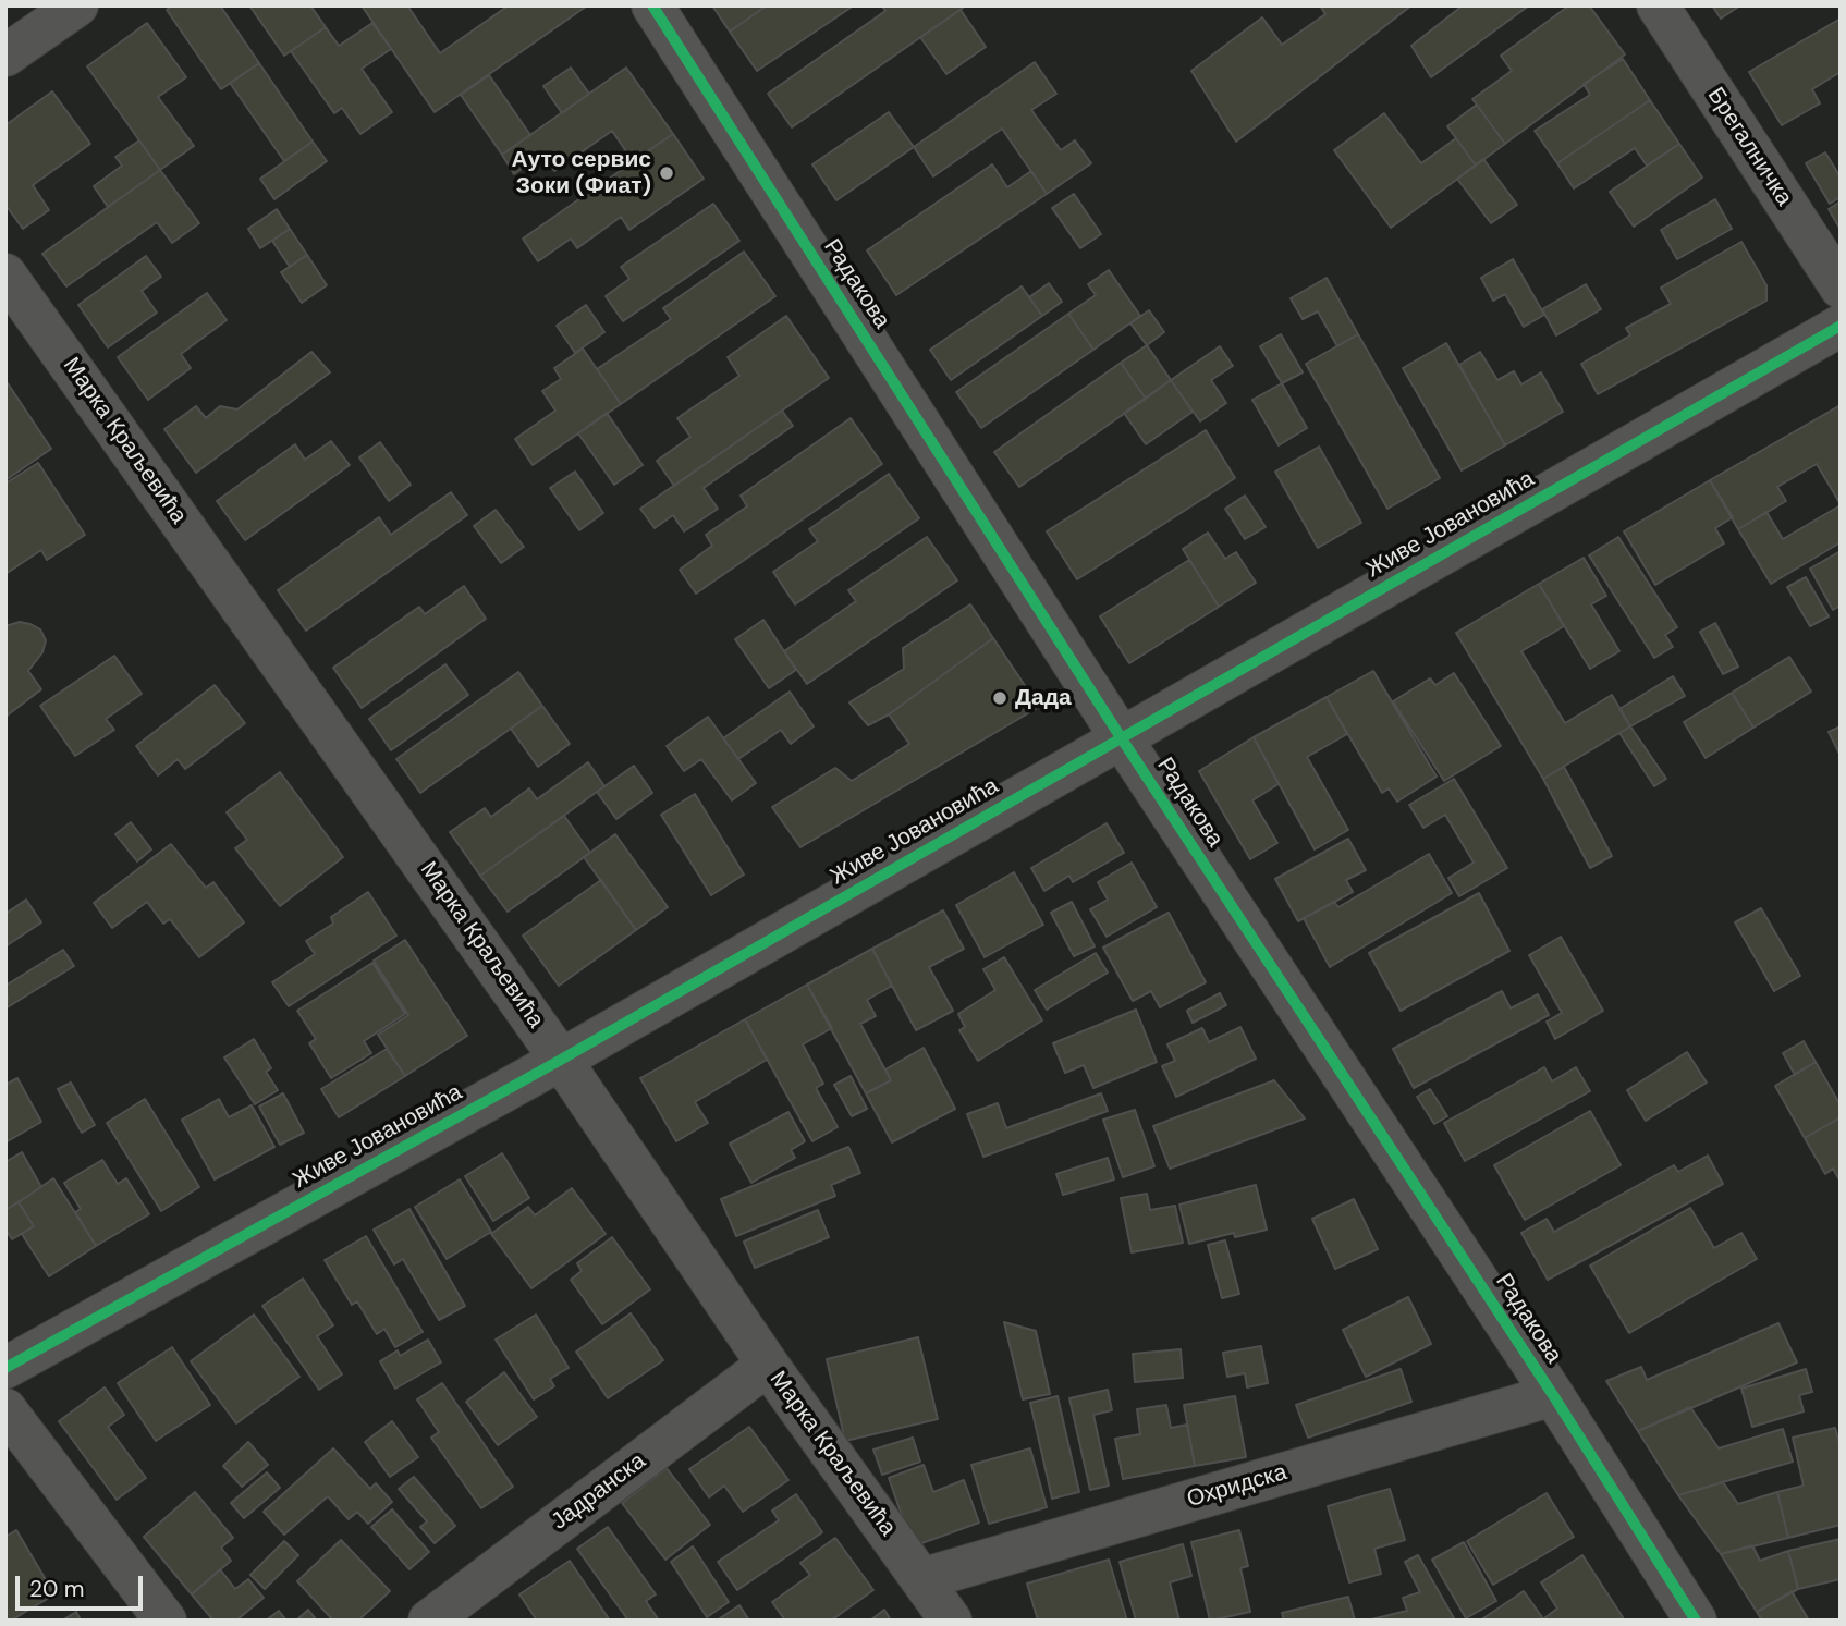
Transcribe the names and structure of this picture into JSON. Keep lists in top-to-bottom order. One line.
{"streets":{"street":["Брегалничка","Радакова","Марка Краљевића","Живе Јовановића","Охридска","Јадранска"]},"crossings":[["Радакова","Живе Јовановића"],["Радакова","Охридска"],["Марка Краљевића","Живе Јовановића"],["Марка Краљевића","Охридска"],["Марка Краљевића","Јадранска"]],"places":["Ауто сервис Зоки (Фиат)","Дада"],"scale_bar":"20 m"}
